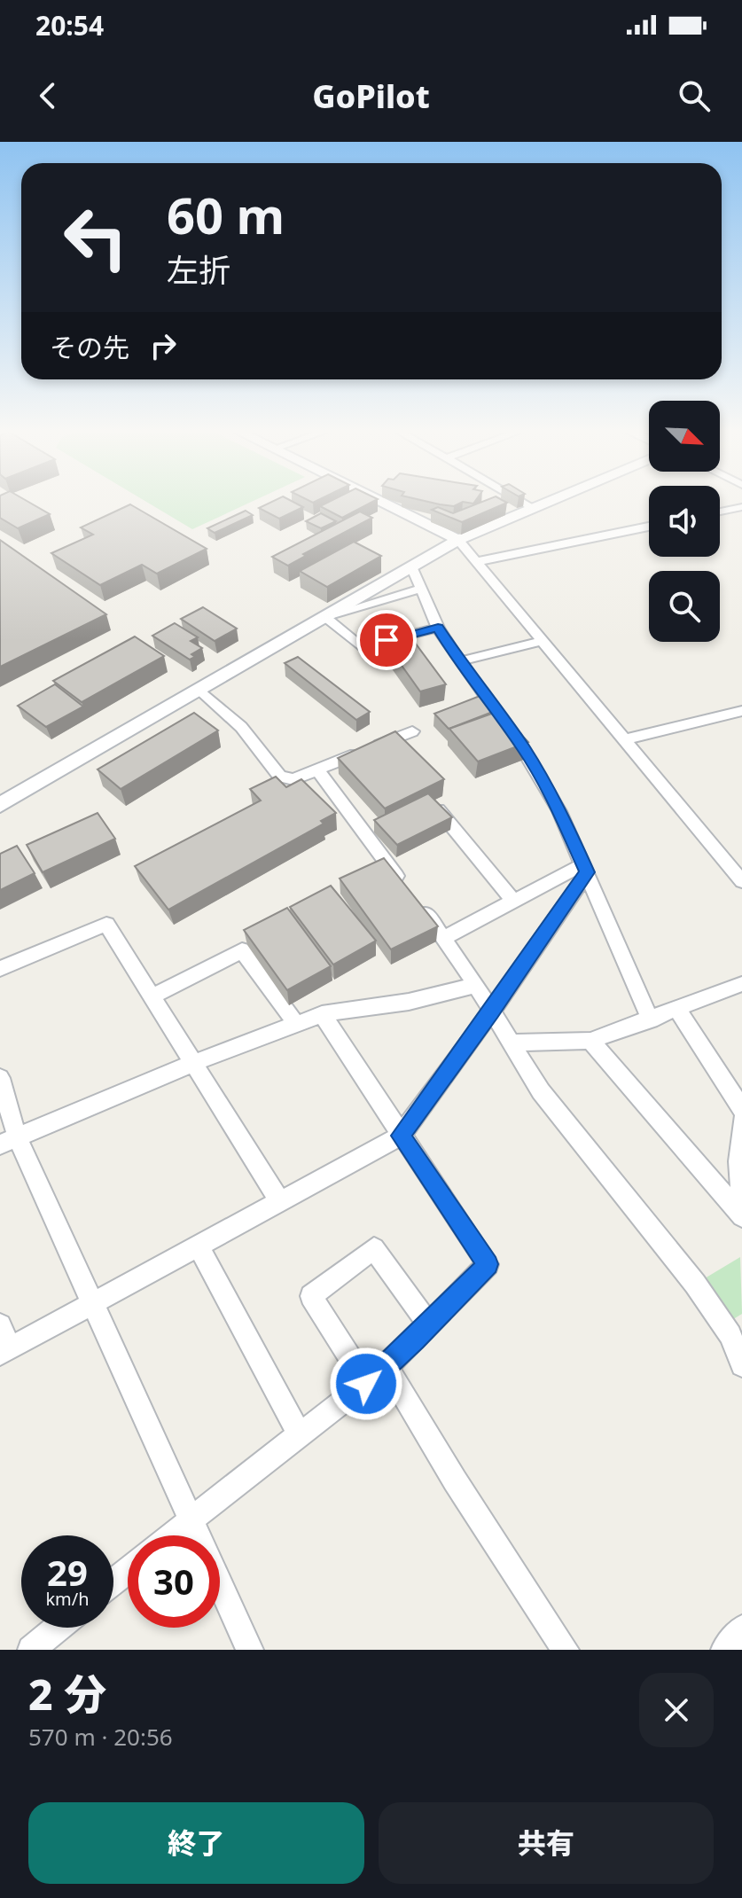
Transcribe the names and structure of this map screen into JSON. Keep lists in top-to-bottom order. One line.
{"north":"bottom right","page":{"status":"20:54","header":"GoPilot","turn":["60 m","左折"],"then":"その先","speed":"29 km/h","limit":"30","heading":["2 分","570 m · 20:56"],"buttons":["終了","共有"]}}
